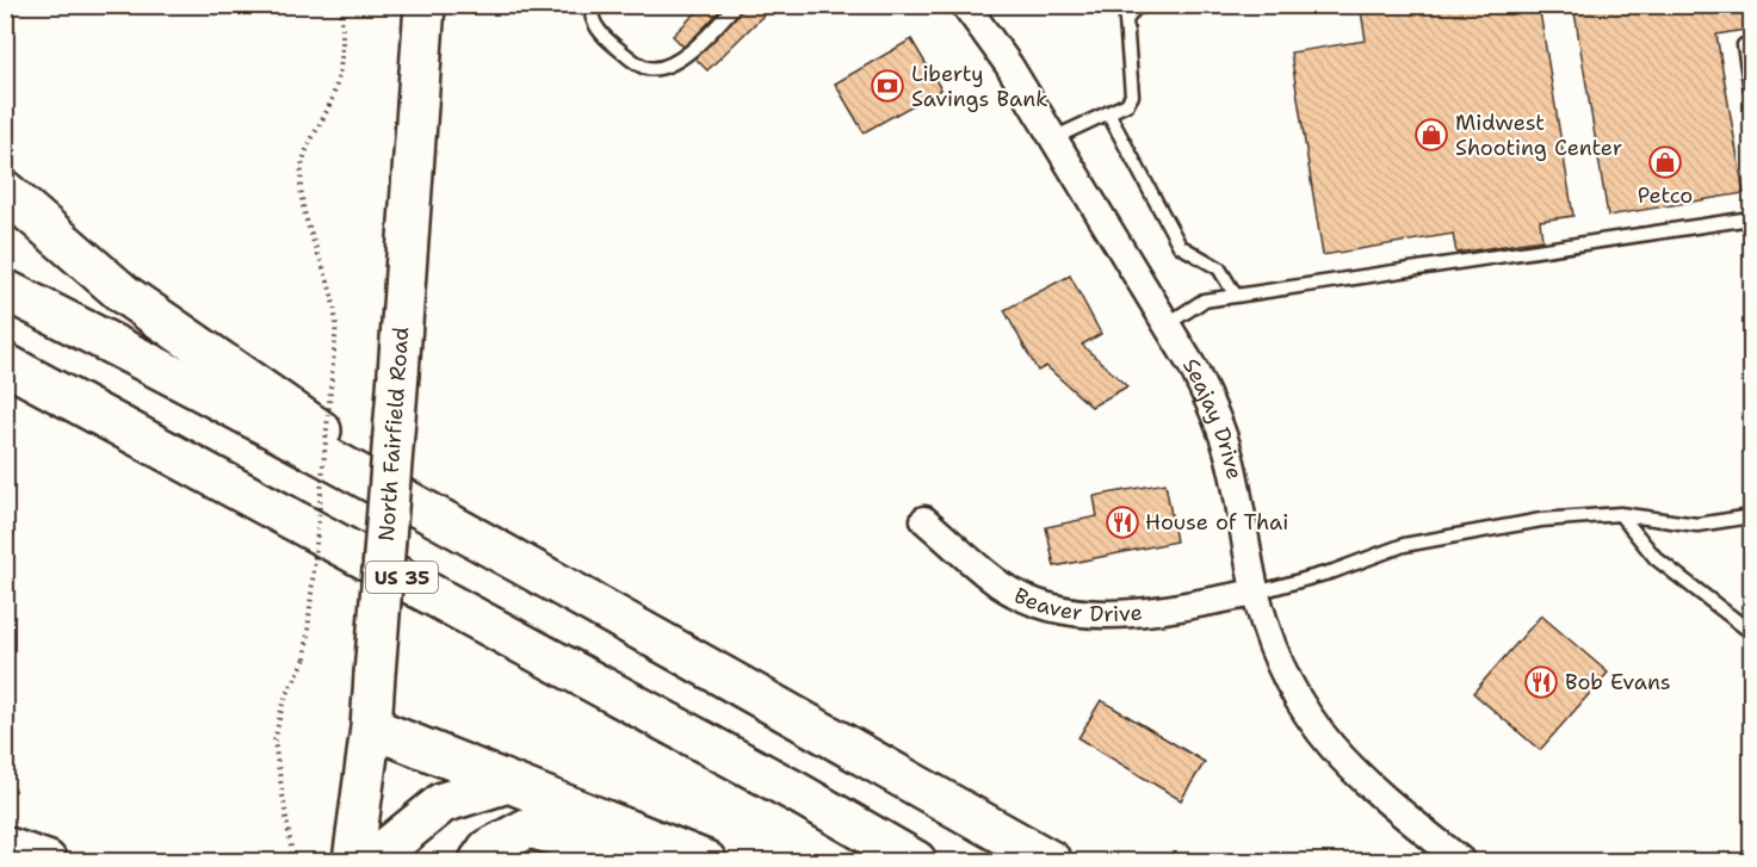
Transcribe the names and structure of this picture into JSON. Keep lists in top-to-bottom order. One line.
{"streets":{"main road":["North Fairfield Road","US 35"],"street":["Seajay Drive","Beaver Drive"]},"crossings":[["Seajay Drive","Beaver Drive"]],"places":{"bank":["Liberty Savings Bank"],"shop":["Midwest Shooting Center","Petco"],"restaurant":["House of Thai","Bob Evans"]}}
